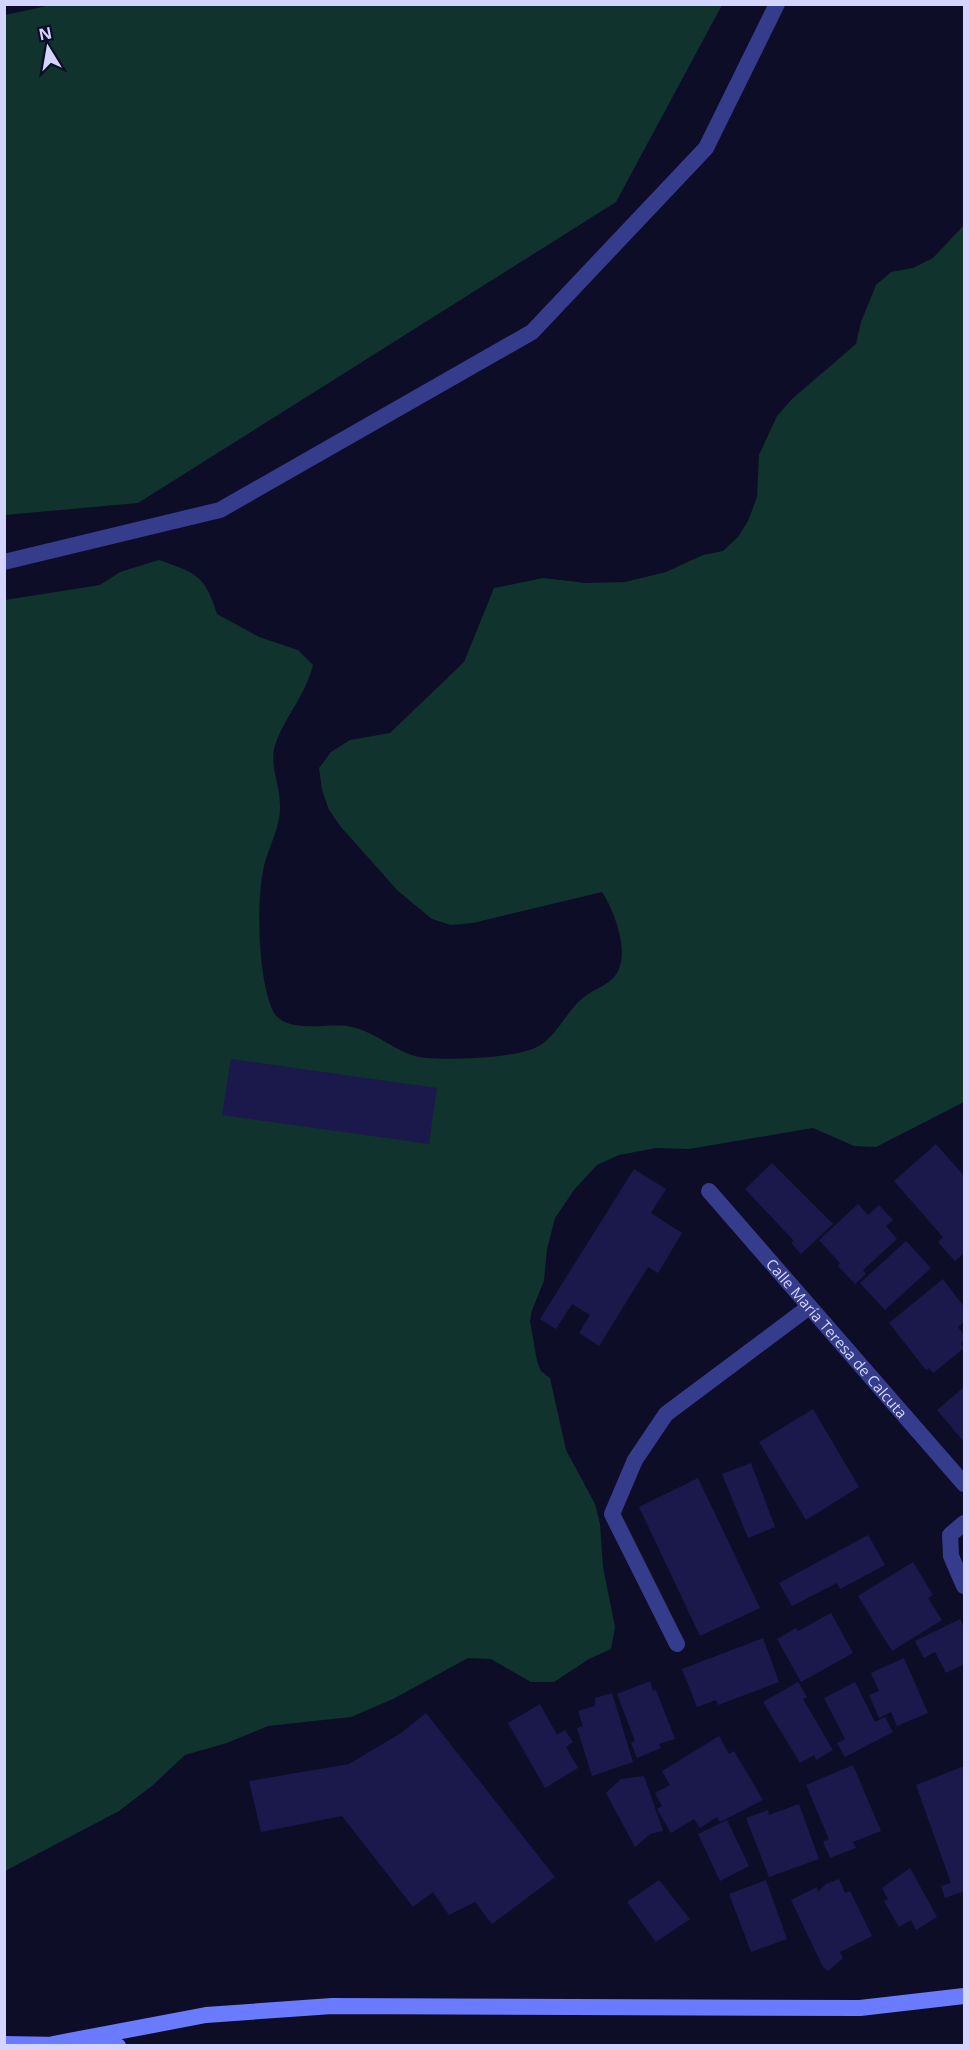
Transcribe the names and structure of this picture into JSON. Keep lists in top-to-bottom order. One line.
{"streets":{"street":["Calle María Teresa de Calcuta"]},"north":"top"}
